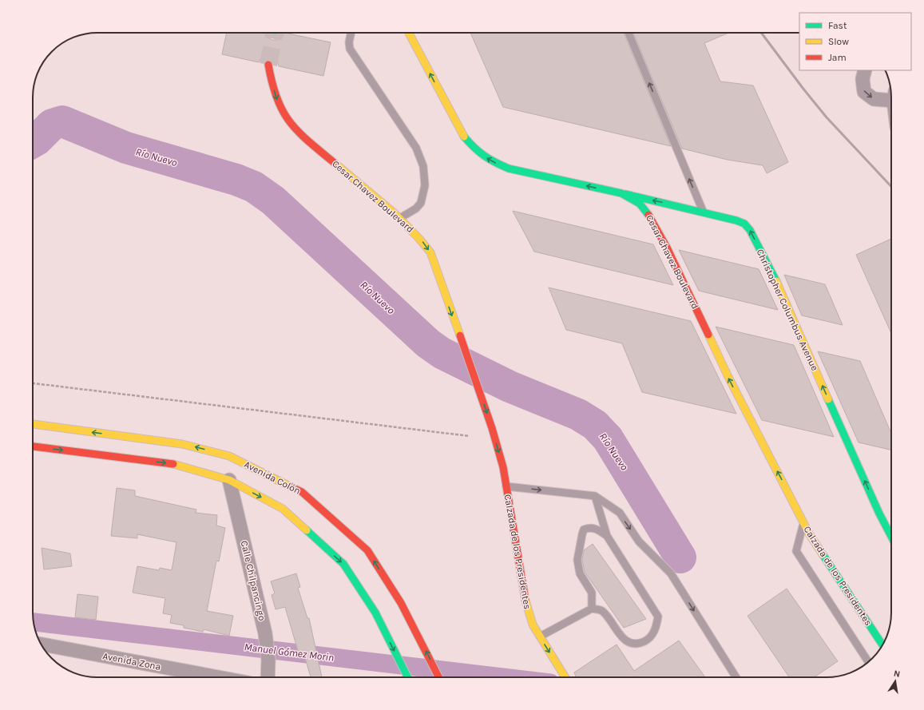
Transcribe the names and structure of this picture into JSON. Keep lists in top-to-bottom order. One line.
{"streets":{"main road":["Cesar Chavez Boulevard","Christopher Columbus Avenue","Avenida Colón","Calzada de los Presidentes"],"street":["Calle Chilpancingo","Avenida Zona"]},"crossings":[["Cesar Chavez Boulevard","Christopher Columbus Avenue"],["Cesar Chavez Boulevard","Calzada de los Presidentes"]],"one_way":["Christopher Columbus Avenue"],"water":["Río Nuevo","Manuel Gómez Morin"],"legend":["Fast","Slow","Jam"],"north":"top"}
